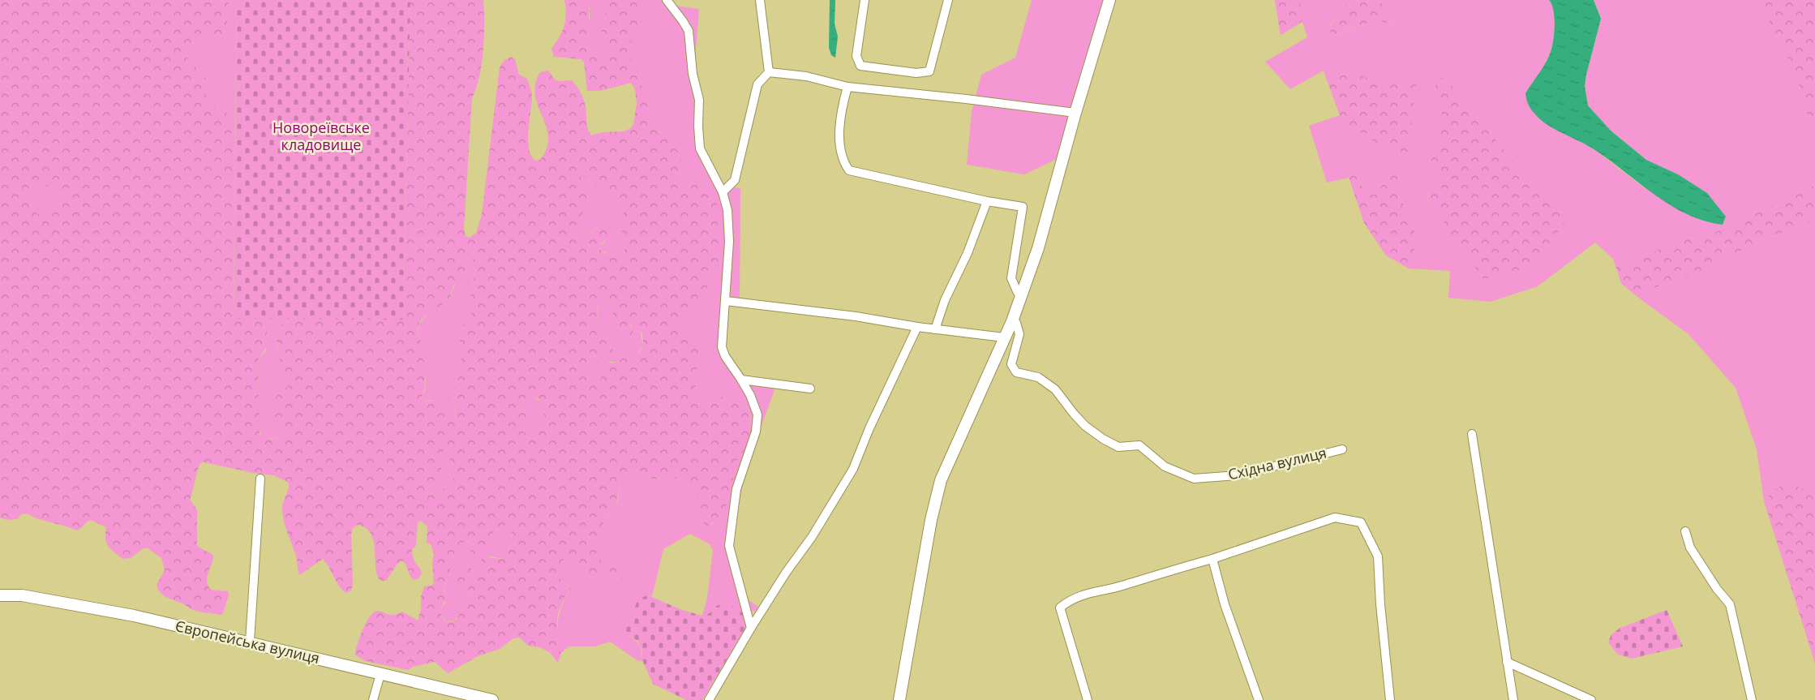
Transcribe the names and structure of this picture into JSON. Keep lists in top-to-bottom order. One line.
{"streets":{"main road":["Європейська вулиця"],"street":["Східна вулиця"]},"parks":["Новореївське кладовище"]}
